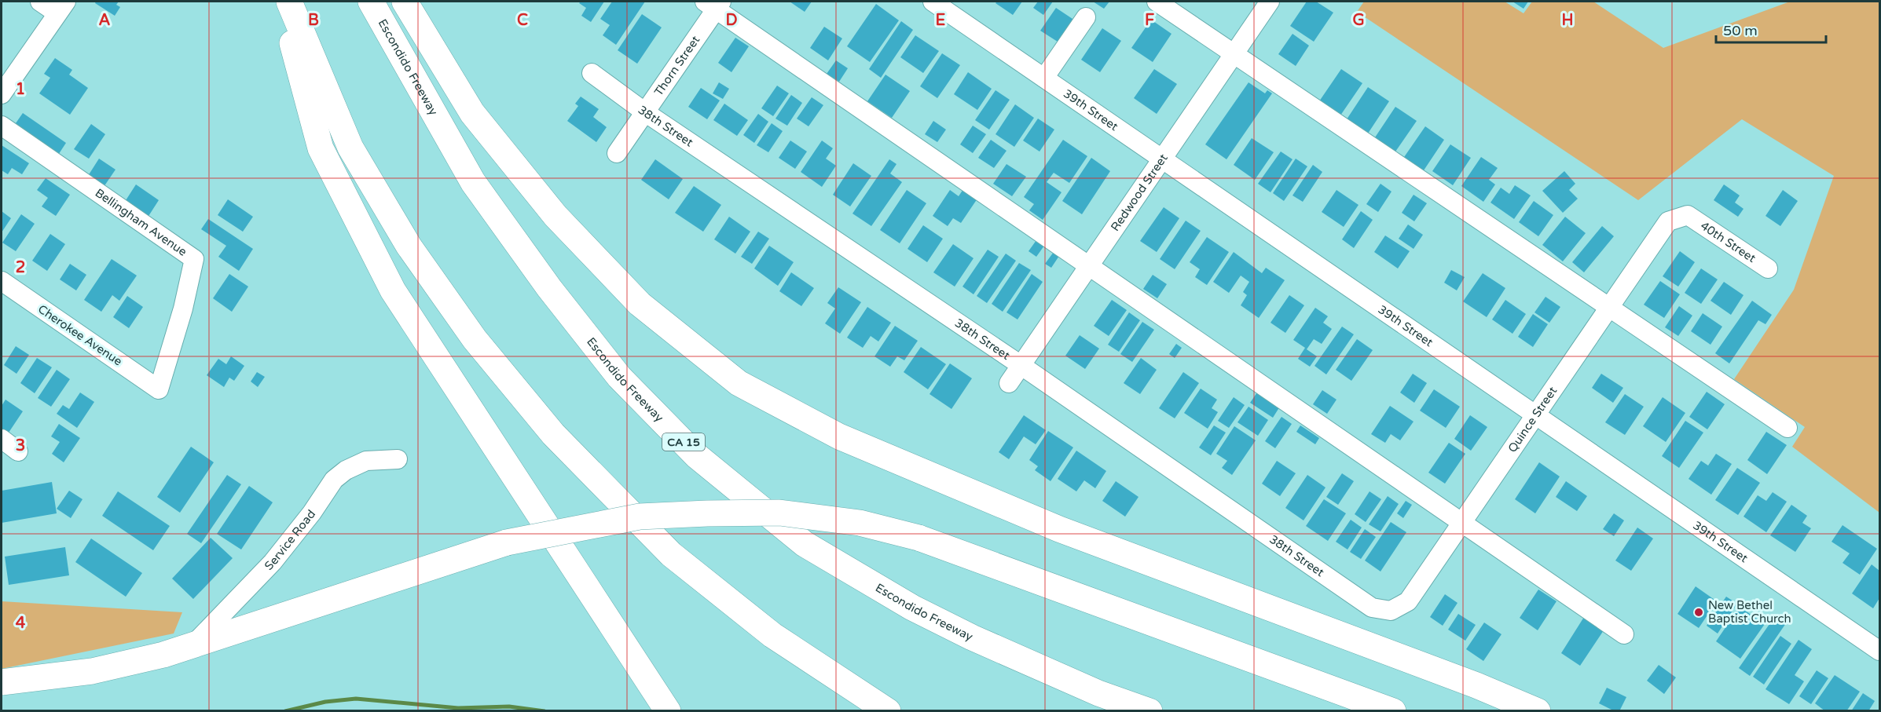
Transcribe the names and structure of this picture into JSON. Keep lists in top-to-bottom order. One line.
{"streets":{"highway":["Escondido Freeway","CA 15"],"street":["Thorn Street","39th Street","38th Street","Redwood Street","Bellingham Avenue","40th Street","Cherokee Avenue","Quince Street","Service Road"]},"crossings":[["Thorn Street","38th Street"],["39th Street","Redwood Street"],["39th Street","Quince Street"],["38th Street","Redwood Street"],["38th Street","Quince Street"],["Bellingham Avenue","Cherokee Avenue"],["40th Street","Quince Street"]],"places":["New Bethel Baptist Church"],"scale_bar":"50 m","grid":{"columns":["A","B","C","D","E","F","G","H"],"rows":["1","2","3","4"]}}
